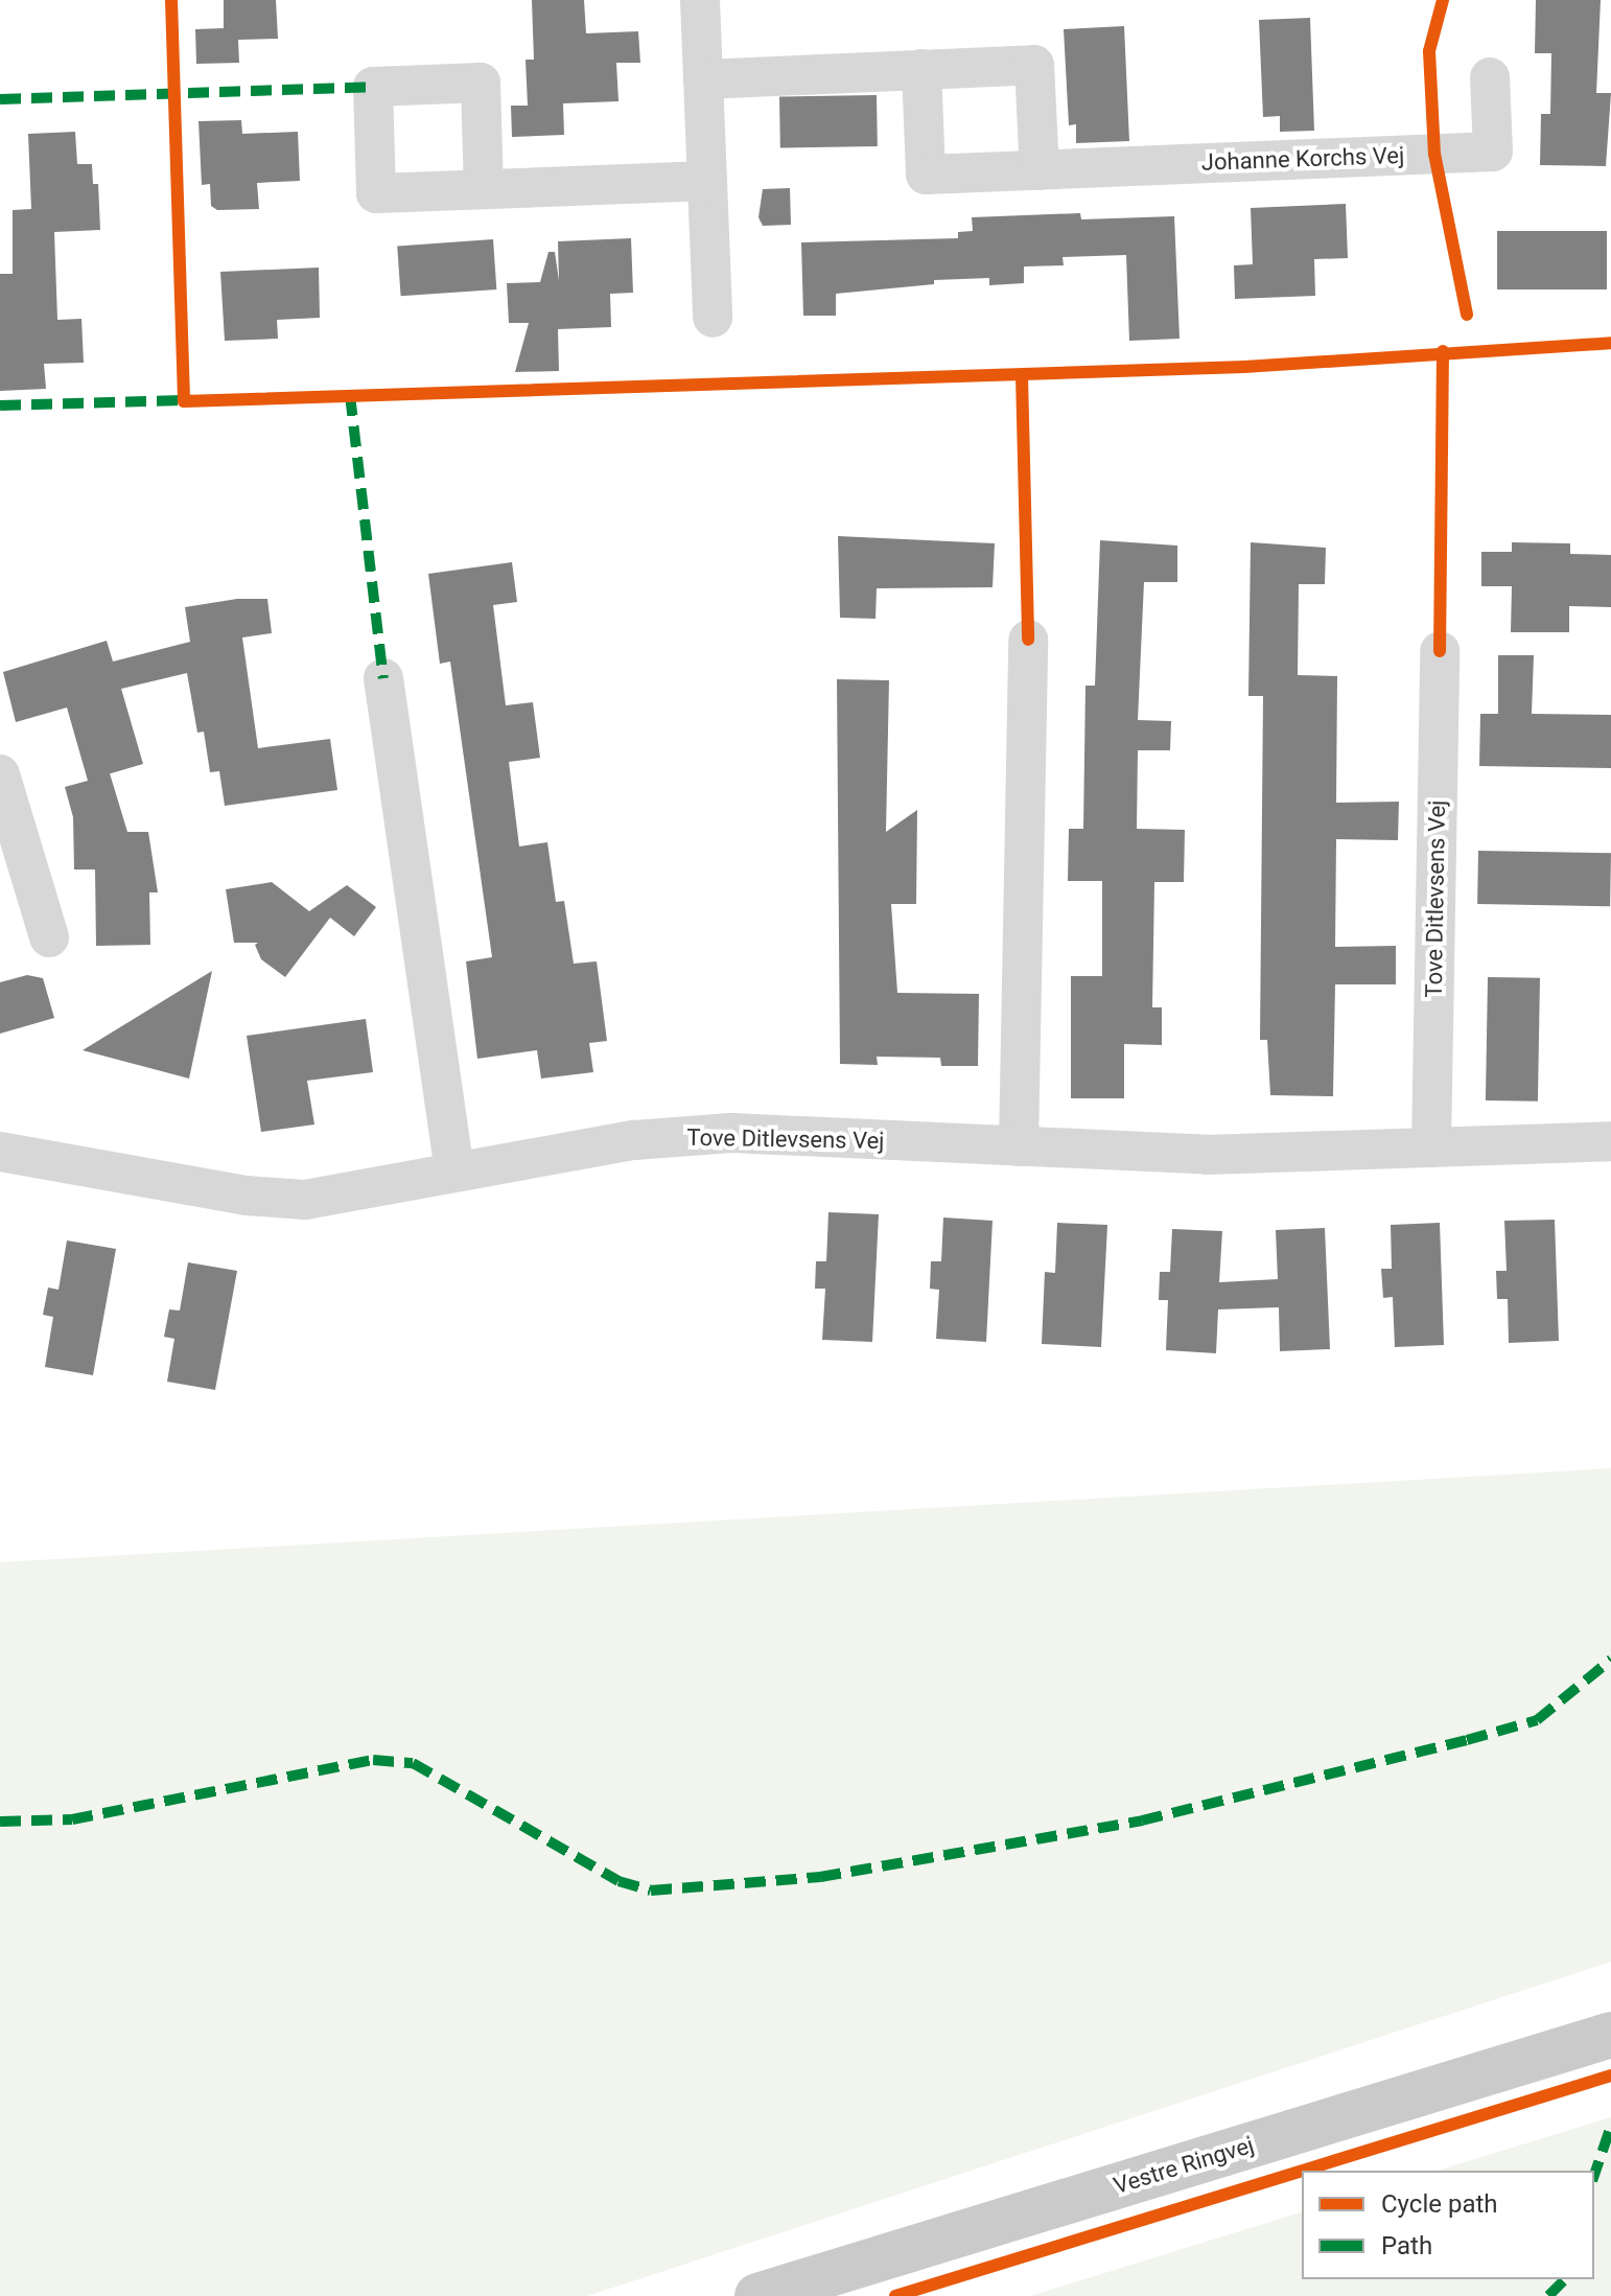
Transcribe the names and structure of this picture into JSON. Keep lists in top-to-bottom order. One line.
{"streets":{"main road":["Vestre Ringvej"],"street":["Johanne Korchs Vej","Tove Ditlevsens Vej"]},"legend":["Cycle path","Path"]}
